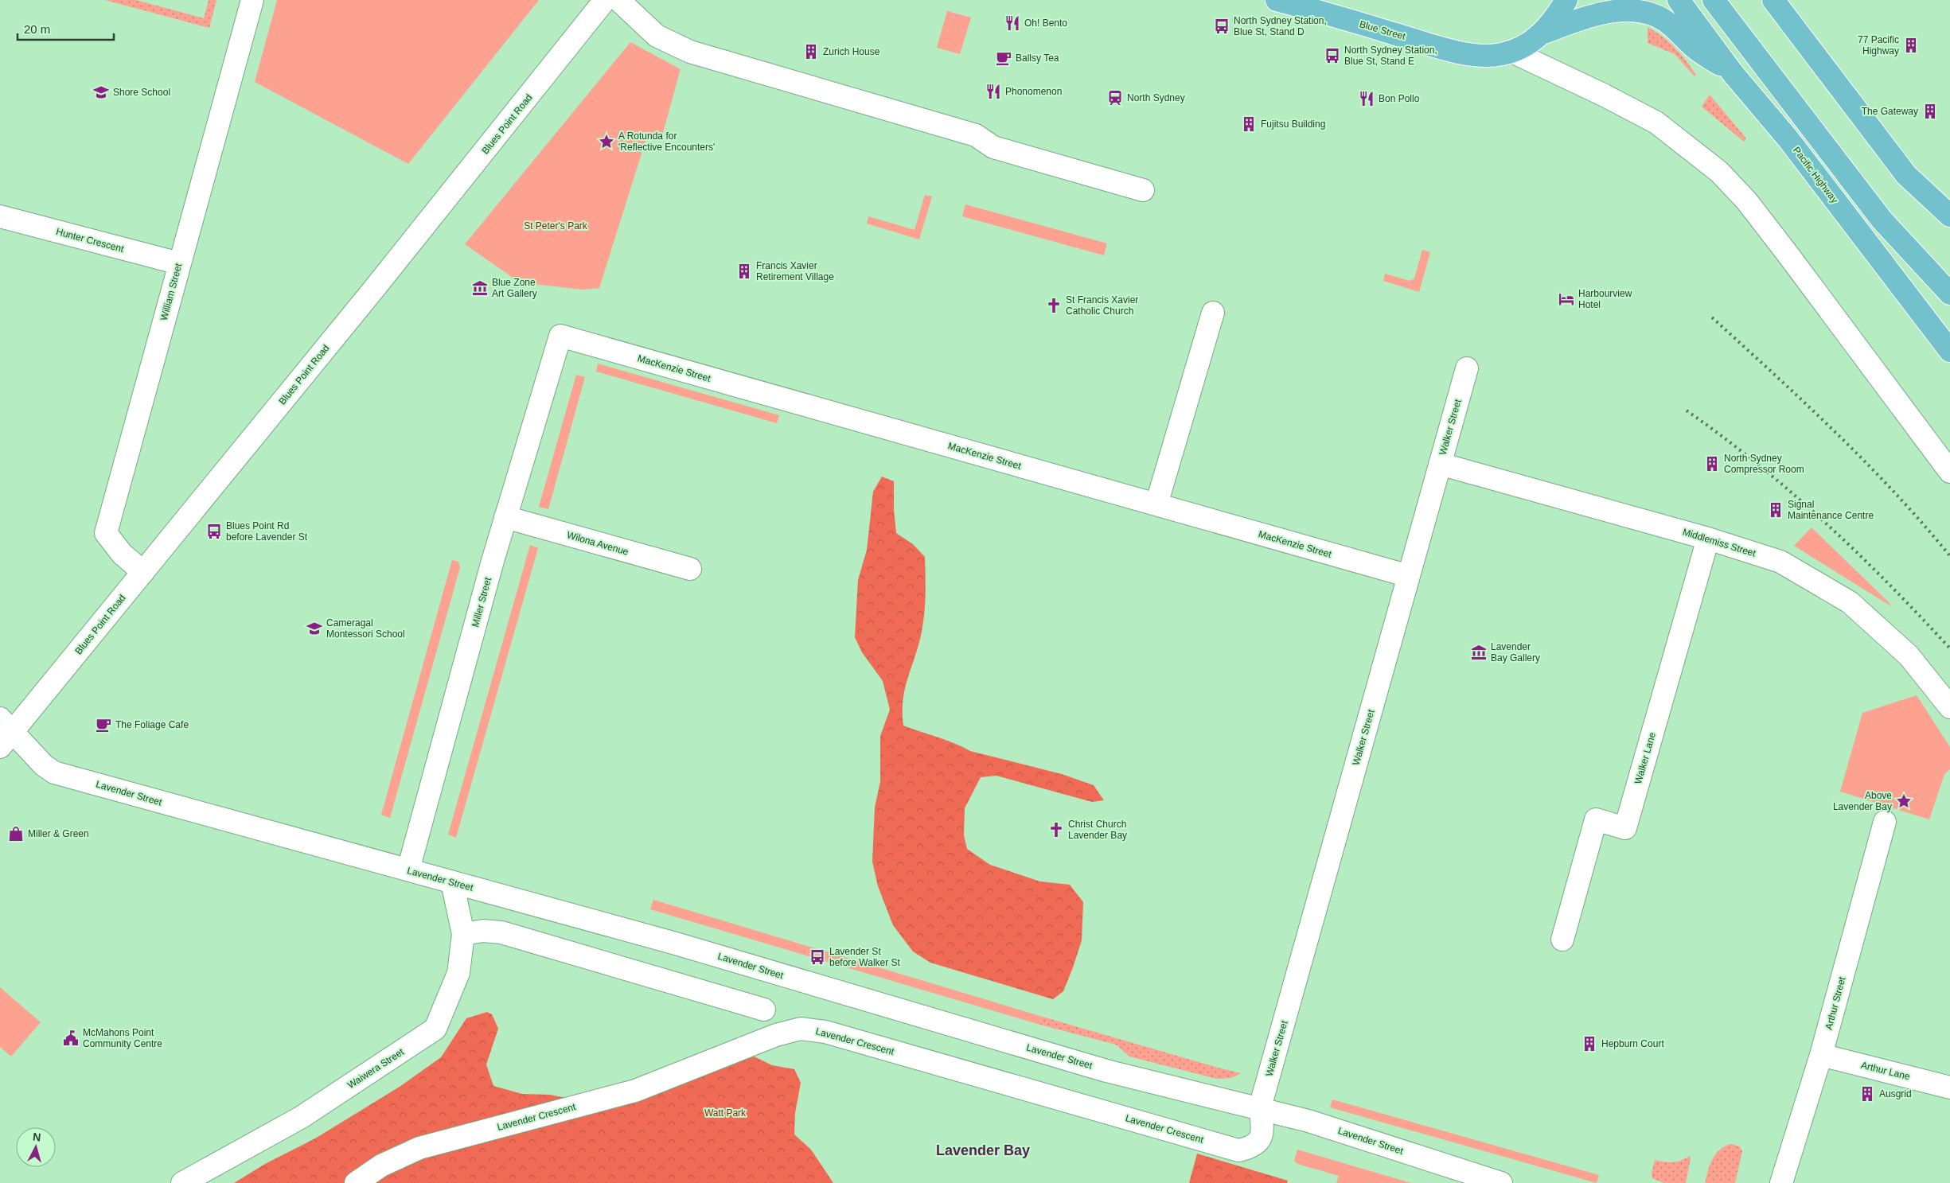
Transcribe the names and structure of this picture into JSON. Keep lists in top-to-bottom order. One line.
{"streets":{"main road":["Blue Street","Pacific Highway"],"street":["Blues Point Road","Hunter Crescent","William Street","MacKenzie Street","Walker Street","Middlemiss Street","Wilona Avenue","Miller Street","Walker Lane","Lavender Street","Arthur Street","Lavender Crescent","Waiwera Street","Arthur Lane"]},"crossings":[["Blues Point Road","William Street"],["Blues Point Road","Lavender Street"],["Hunter Crescent","William Street"],["MacKenzie Street","Walker Street"],["MacKenzie Street","Miller Street"],["Walker Street","Middlemiss Street"],["Walker Street","Lavender Street"],["Walker Street","Lavender Crescent"],["Middlemiss Street","Walker Lane"],["Wilona Avenue","Miller Street"],["Miller Street","Lavender Street"],["Lavender Street","Lavender Crescent"],["Lavender Street","Waiwera Street"],["Arthur Street","Arthur Lane"]],"districts":["Lavender Bay"],"parks":["St Peter's Park","Watt Park"],"places":{"restaurant":["Oh! Bento","Phonomenon","Bon Pollo"],"bus stop":["North Sydney Station, Blue St, Stand D","North Sydney Station, Blue St, Stand E","Blues Point Rd before Lavender St","Lavender St before Walker St"],"building":["77 Pacific Highway","Zurich House","The Gateway","Fujitsu Building","Francis Xavier Retirement Village","North Sydney Compressor Room","Signal Maintenance Centre","Hepburn Court","Ausgrid"],"cafe":["Ballsy Tea","The Foliage Cafe"],"school or university":["Shore School","Cameragal Montessori School"],"station":["North Sydney"],"place":["A Rotunda for 'Reflective Encounters'","Above Lavender Bay"],"museum":["Blue Zone Art Gallery","Lavender Bay Gallery"],"hotel":["Harbourview Hotel"],"church":["St Francis Xavier Catholic Church","Christ Church Lavender Bay"],"shop":["Miller & Green"],"public building":["McMahons Point Community Centre"]},"scale_bar":"20 m","north":"top"}
